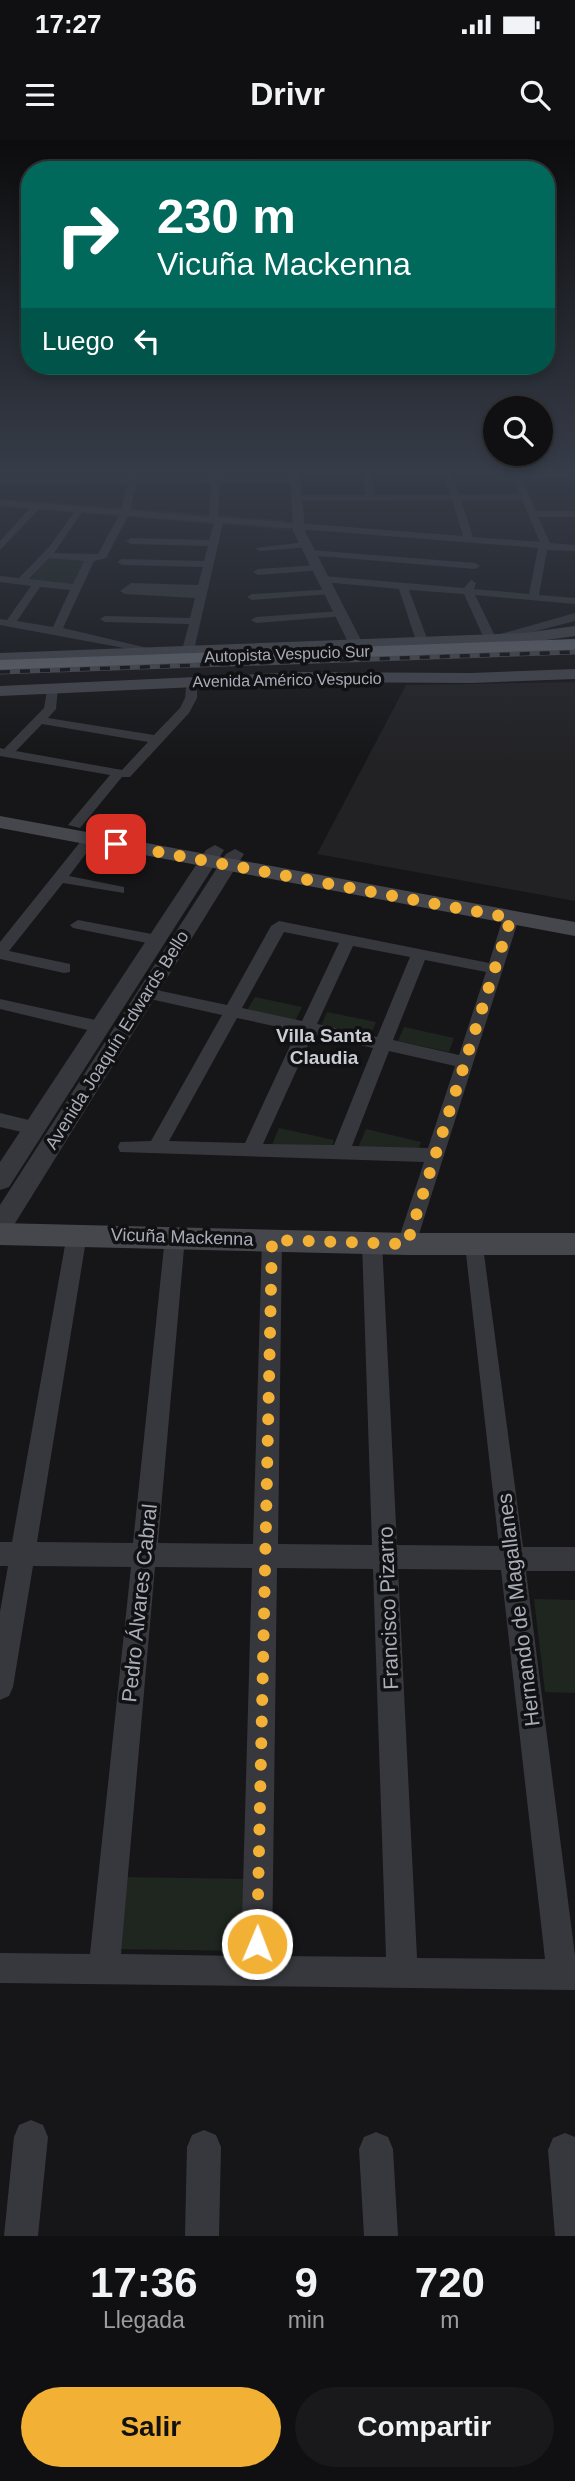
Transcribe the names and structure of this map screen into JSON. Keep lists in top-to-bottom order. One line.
{"streets":{"highway":["Autopista Vespucio Sur"],"main road":["Avenida Américo Vespucio","Vicuña Mackenna"],"street":["Avenida Joaquín Edwards Bello","Pedro Álvares Cabral","Francisco Pizarro","Hernando de Magallanes"]},"crossings":[["Autopista Vespucio Sur","Avenida Américo Vespucio"],["Vicuña Mackenna","Pedro Álvares Cabral"],["Vicuña Mackenna","Francisco Pizarro"],["Vicuña Mackenna","Hernando de Magallanes"]],"districts":["Villa Santa Claudia"],"page":{"status":"17:27","header":"Drivr","turn":["230 m","Vicuña Mackenna"],"then":"Luego","eta":["17:36","Llegada","9","min","720","m"],"buttons":["Salir","Compartir"]}}
